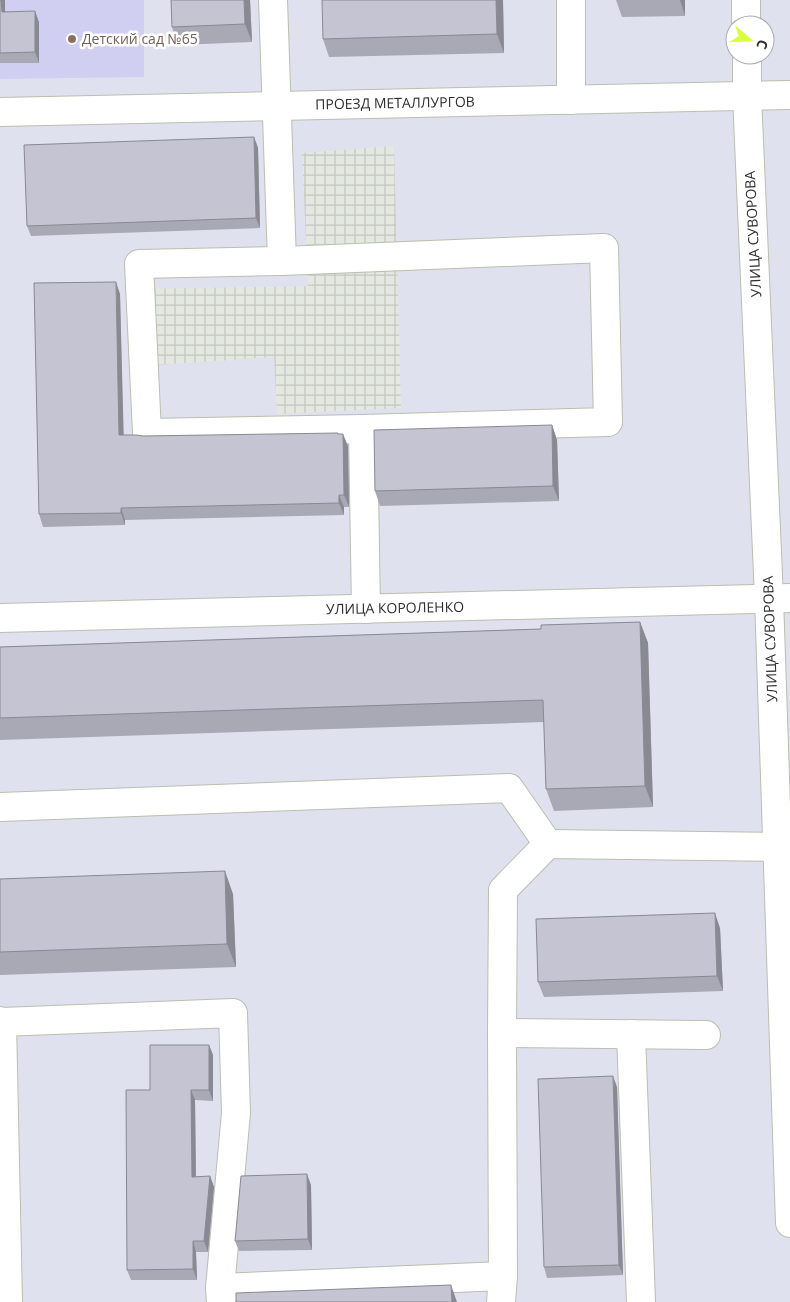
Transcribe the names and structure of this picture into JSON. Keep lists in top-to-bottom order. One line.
{"streets":{"street":["ПРОЕЗД МЕТАЛЛУРГОВ","УЛИЦА СУВОРОВА","УЛИЦА КОРОЛЕНКО"]},"crossings":[["ПРОЕЗД МЕТАЛЛУРГОВ","УЛИЦА СУВОРОВА"],["УЛИЦА СУВОРОВА","УЛИЦА КОРОЛЕНКО"]],"places":["Детский сад №65"],"north":"right"}
